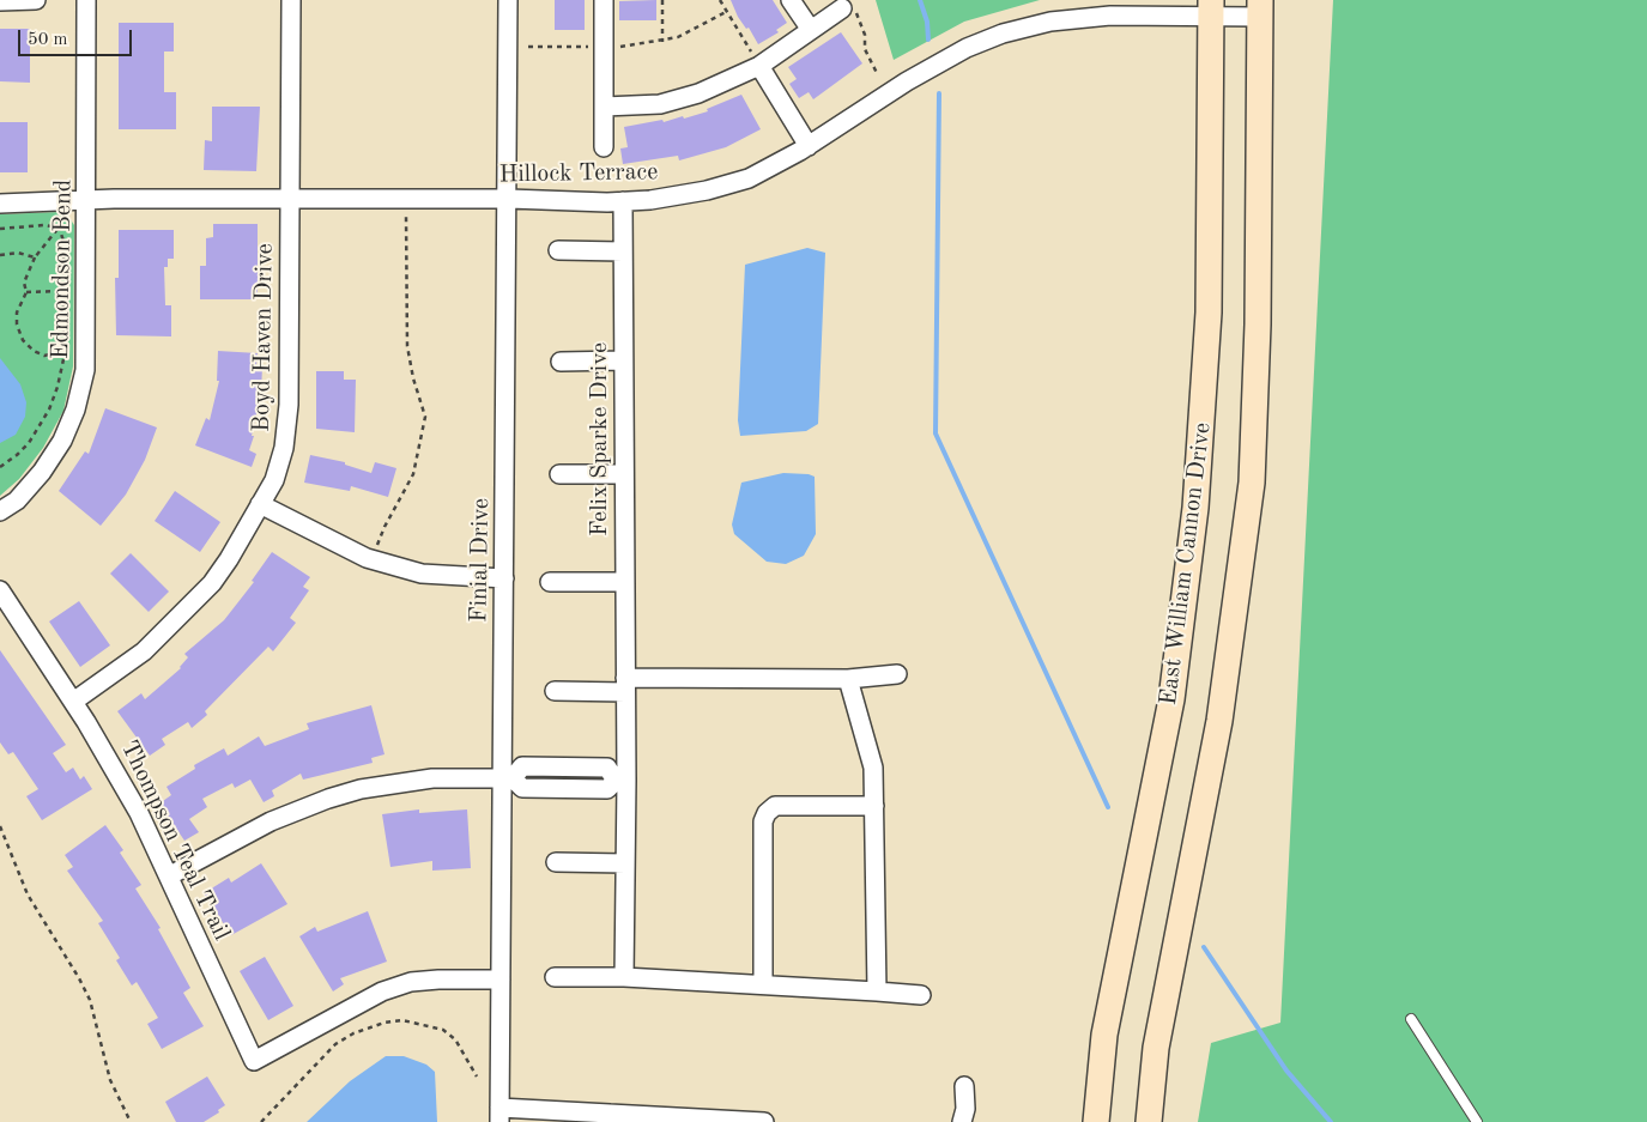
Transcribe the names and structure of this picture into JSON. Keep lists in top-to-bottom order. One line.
{"streets":{"street":["Hillock Terrace","Edmondson Bend","Boyd Haven Drive","Felix Sparke Drive","Finial Drive","East William Cannon Drive","Thompson Teal Trail"]},"crossings":[["Hillock Terrace","Edmondson Bend"],["Hillock Terrace","Boyd Haven Drive"],["Hillock Terrace","Felix Sparke Drive"],["Hillock Terrace","Finial Drive"],["Hillock Terrace","East William Cannon Drive"],["Boyd Haven Drive","Thompson Teal Trail"],["Finial Drive","Thompson Teal Trail"]],"scale_bar":"50 m"}
